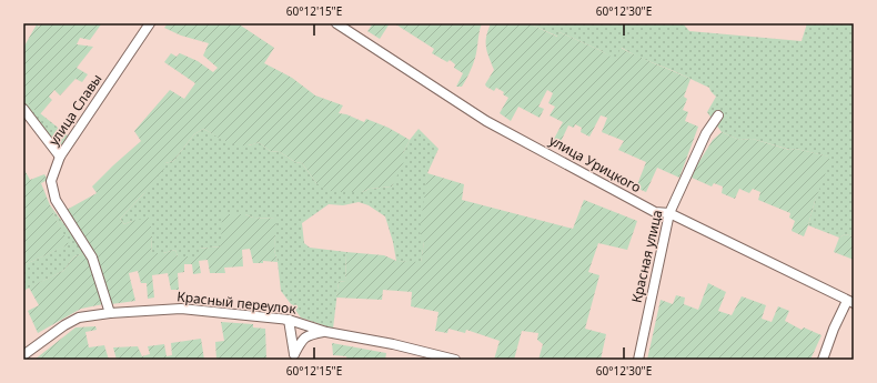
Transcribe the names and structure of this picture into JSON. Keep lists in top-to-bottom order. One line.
{"streets":{"street":["улица Славы","улица Урицкого","Красная улица","Красный переулок"]},"crossings":[["улица Славы","Красный переулок"],["улица Урицкого","Красная улица"]],"coordinates":["60°12'15\"E","60°12'30\"E"]}
